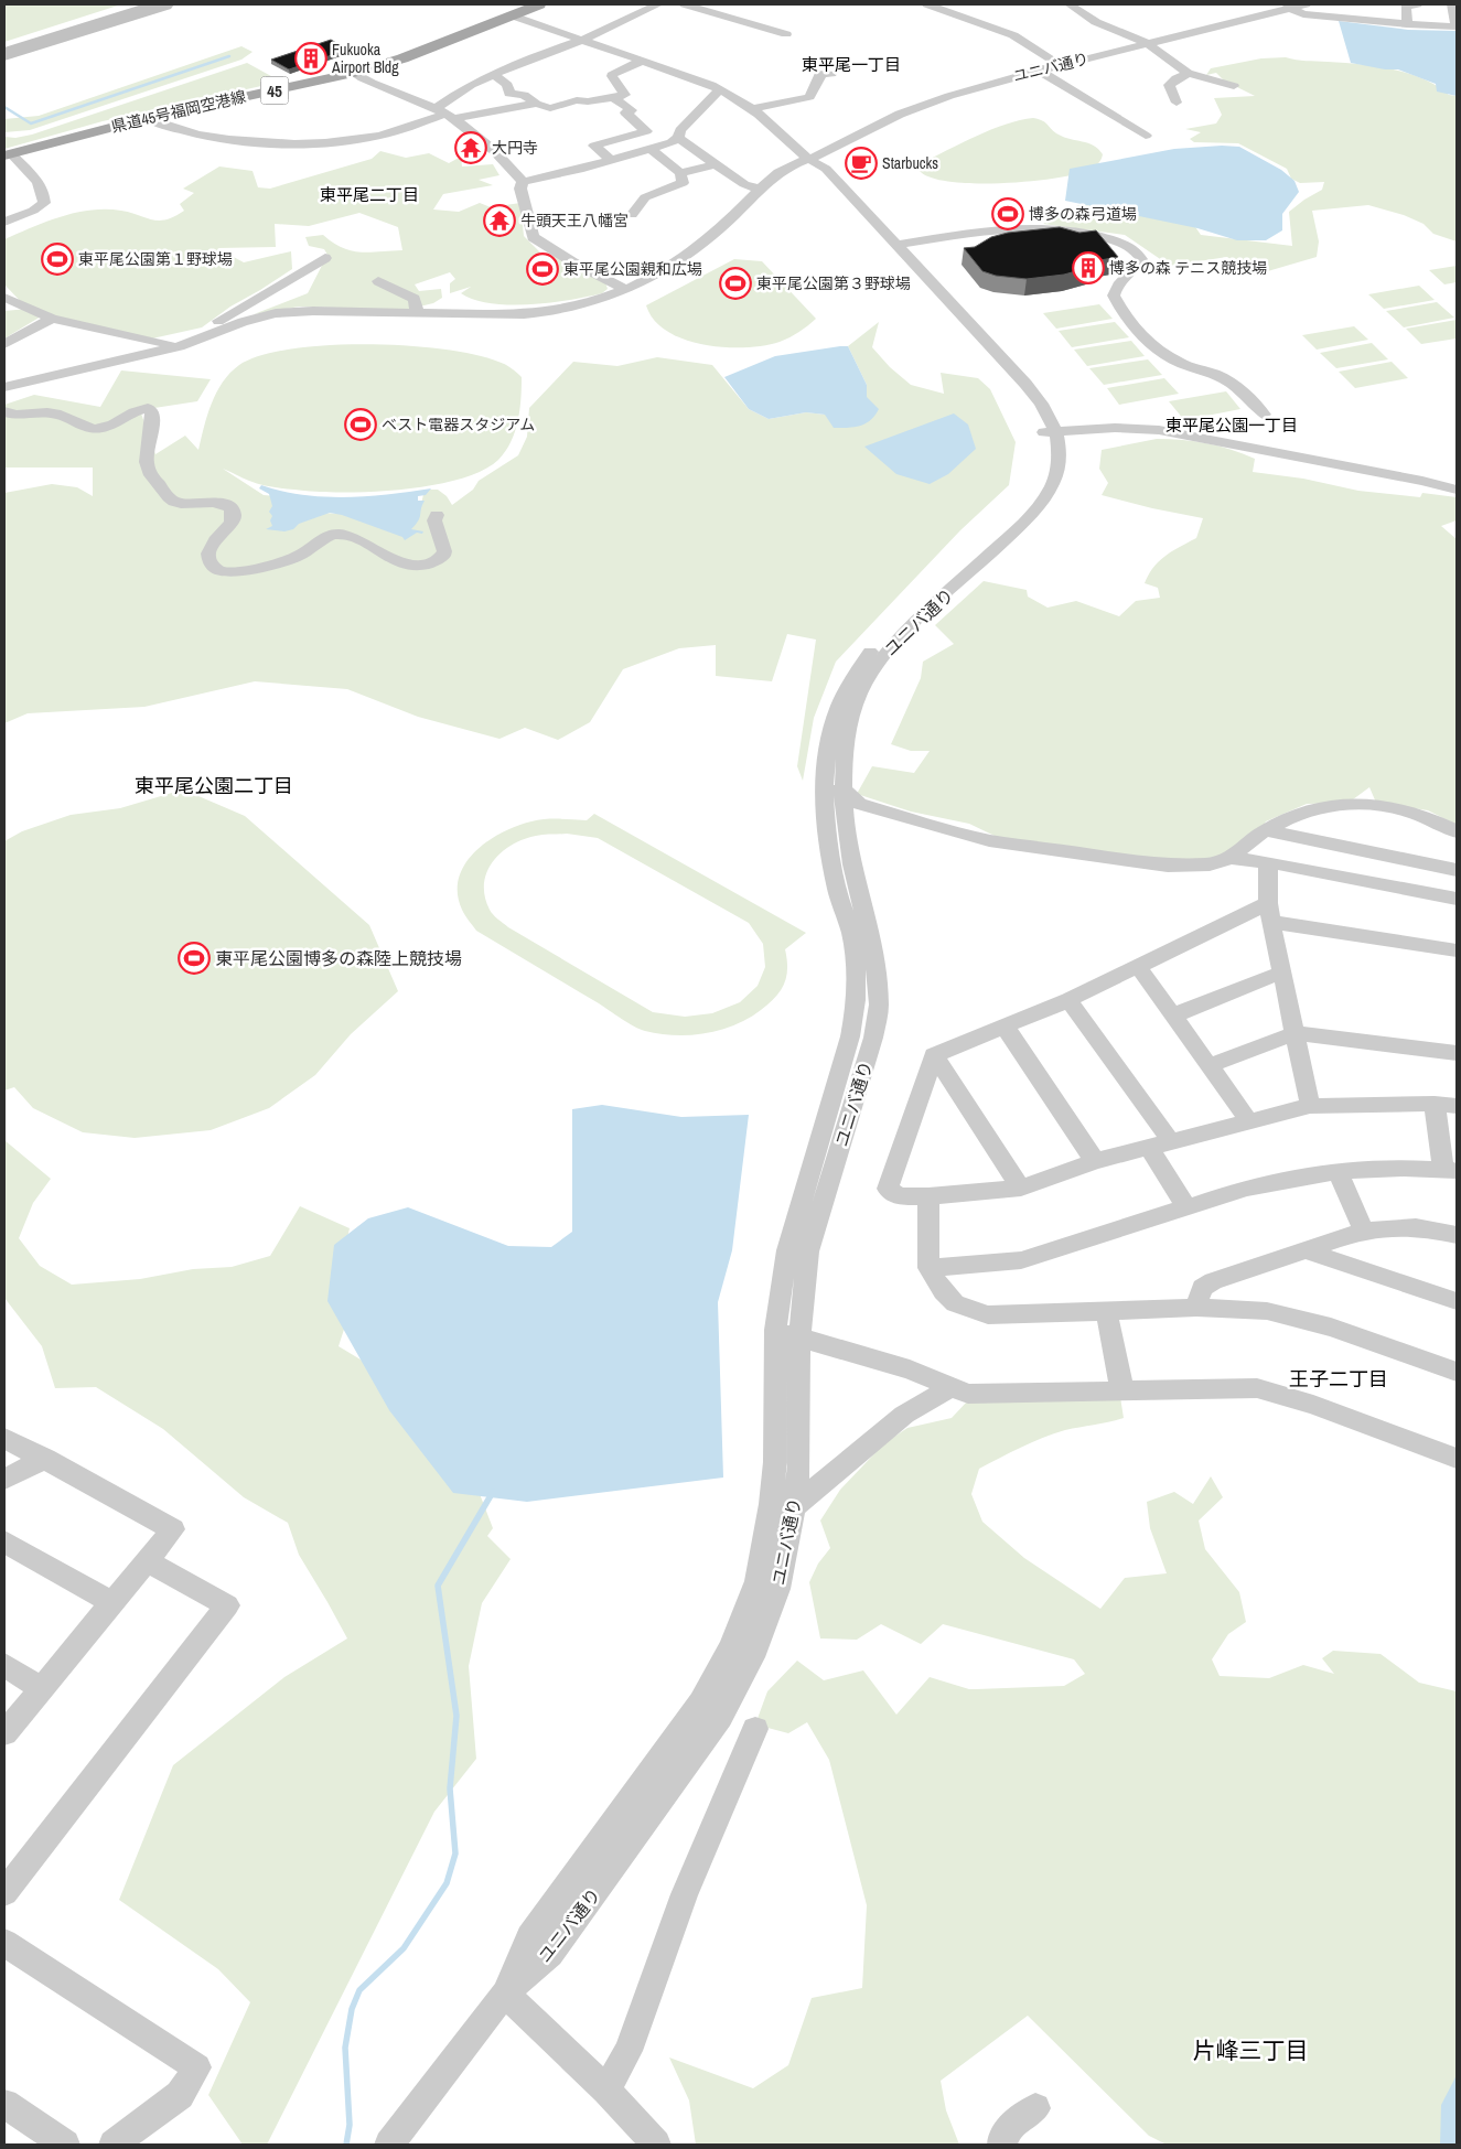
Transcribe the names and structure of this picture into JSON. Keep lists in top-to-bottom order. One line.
{"streets":{"main road":["45","県道45号福岡空港線"],"street":["ユニバ通り"]},"districts":["東平尾一丁目","東平尾二丁目","東平尾公園一丁目","東平尾公園二丁目","王子二丁目","片峰三丁目"],"places":{"building":["Fukuoka Airport Bldg","博多の森 テニス競技場"],"temple":["大円寺","牛頭天王八幡宮"],"cafe":["Starbucks"],"sports":["博多の森弓道場","東平尾公園第１野球場","東平尾公園親和広場","東平尾公園第３野球場","ベスト電器スタジアム","東平尾公園博多の森陸上競技場"]}}
